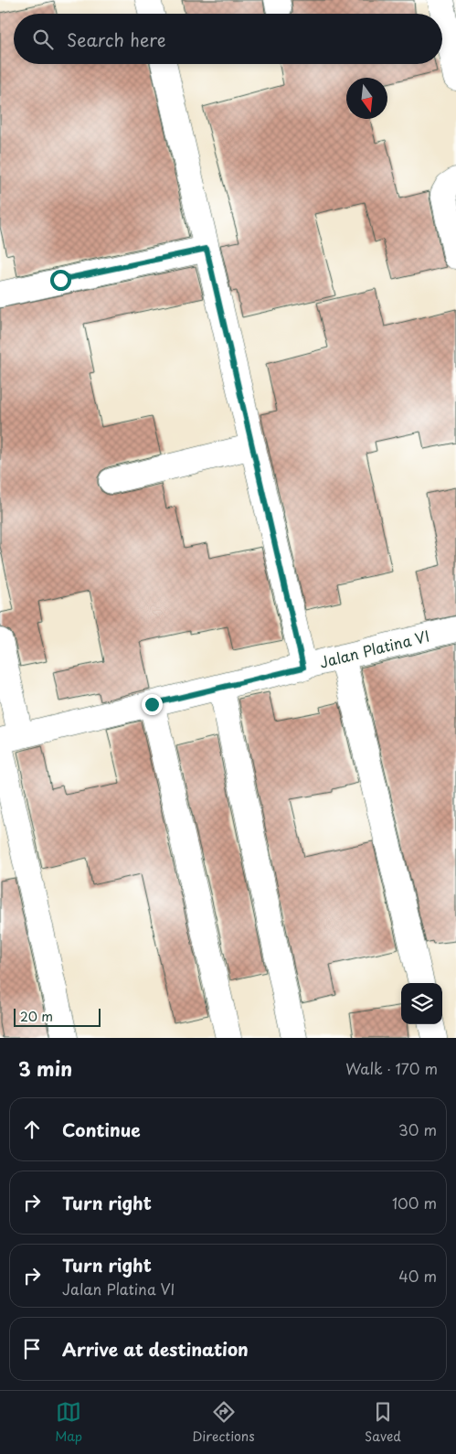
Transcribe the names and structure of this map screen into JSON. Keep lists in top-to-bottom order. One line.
{"streets":{"street":["Jalan Platina VI"]},"scale_bar":"20 m","north":"bottom","page":{"search":"Search here","scale":"20 m","heading":["3 min","Walk · 170 m"],"list":[["Continue","30 m"],["Turn right","100 m"],["Turn right","Jalan Platina VI","40 m"],"Arrive at destination"],"nav":["Map","Directions","Saved"]}}
